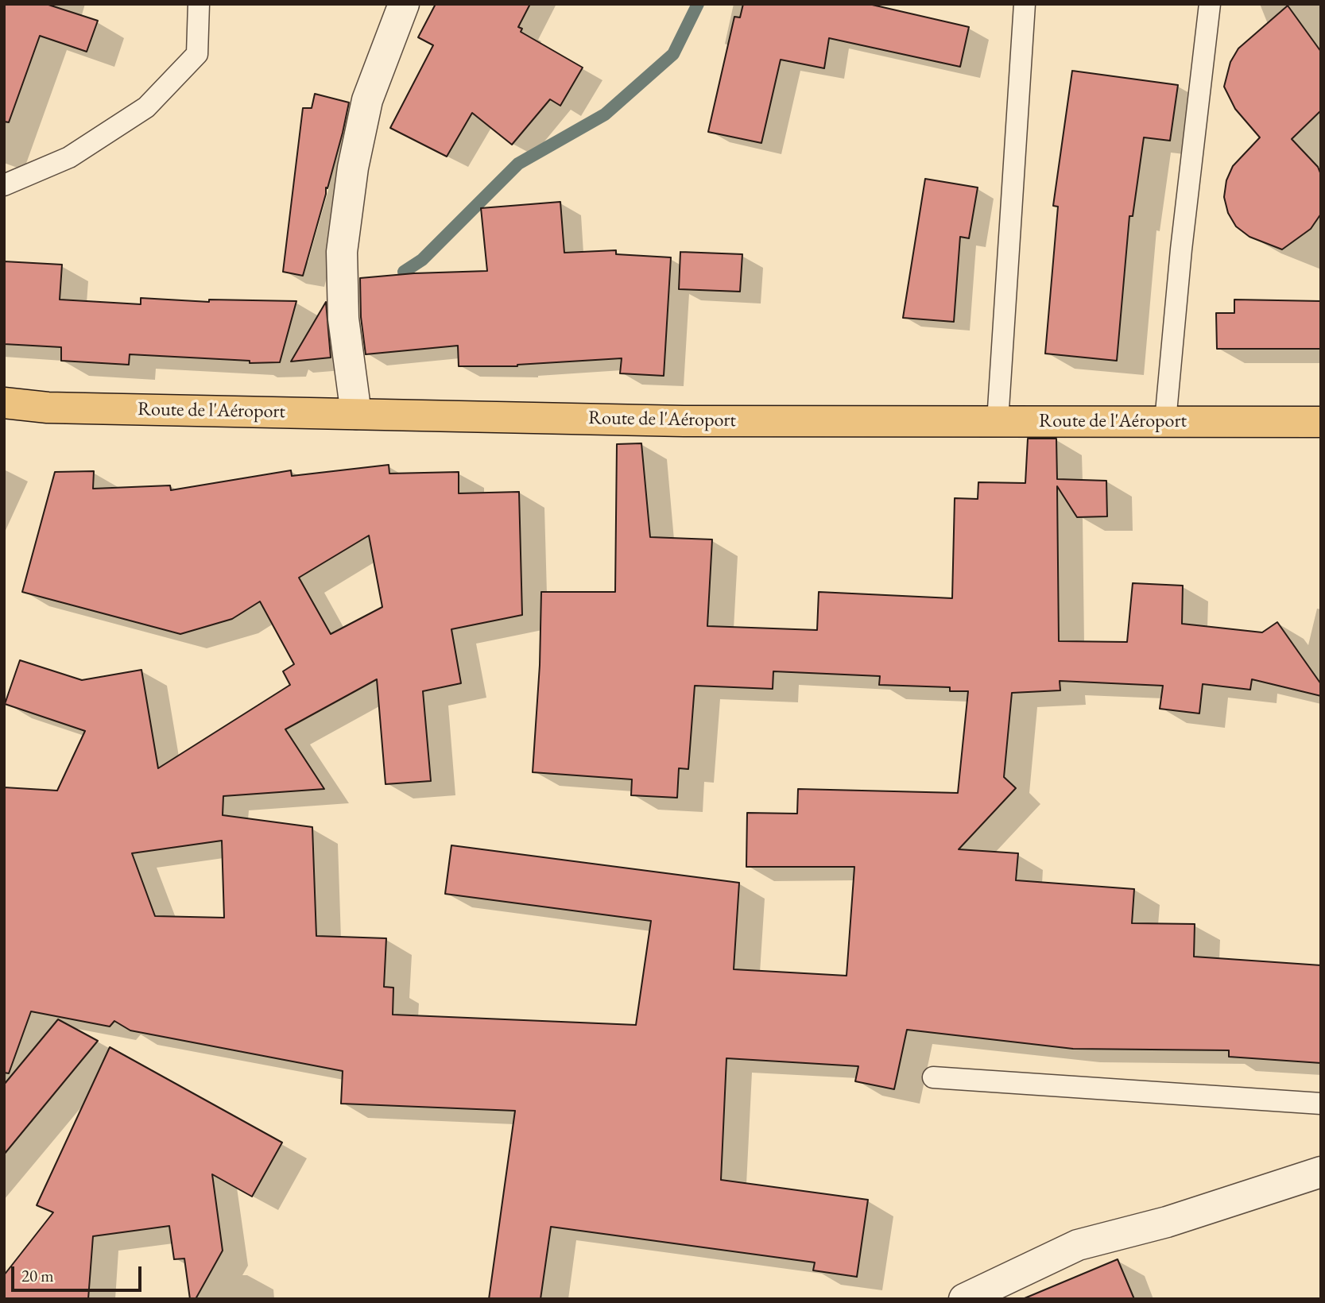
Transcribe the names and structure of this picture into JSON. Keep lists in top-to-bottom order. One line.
{"streets":{"highway":["Route de l'Aéroport"]},"scale_bar":"20 m"}
